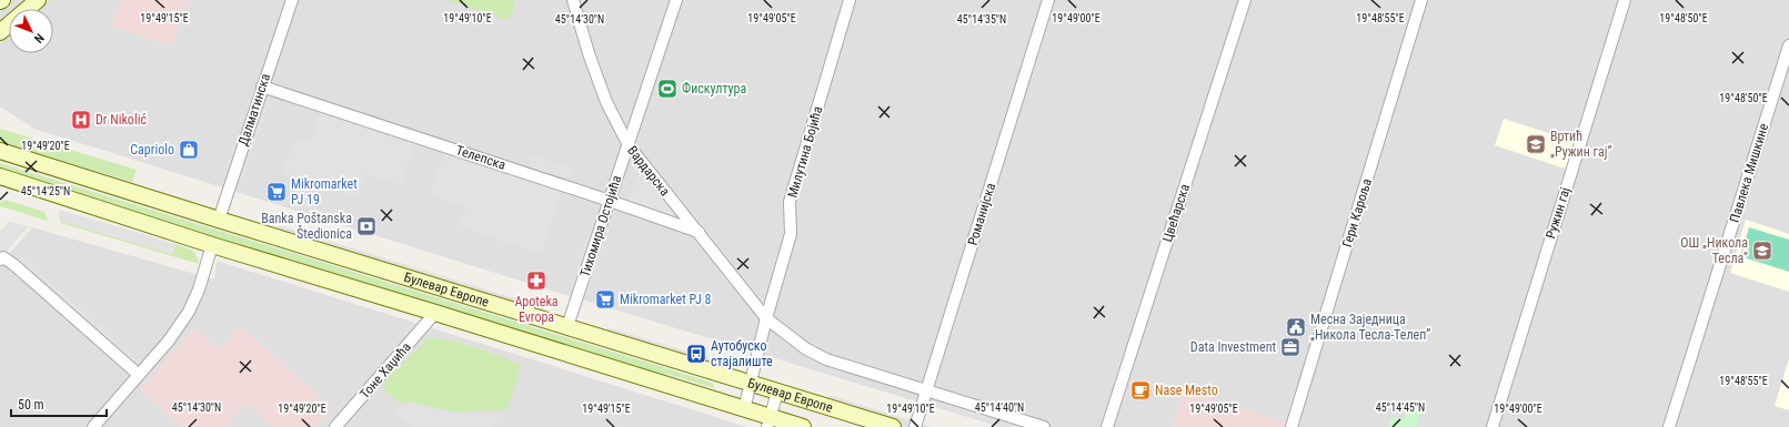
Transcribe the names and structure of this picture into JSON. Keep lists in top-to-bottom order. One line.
{"streets":{"main road":["Булевар Европе"],"street":["Далматинска","Милутина Бојића","Телепска","Вардарска","Павлека Мишкине","Цвећарска","Гери Кароља","Ружин гај","Романијска","Тихомира Остојића","Тоне Хаџића"]},"crossings":[["Далматинска","Телепска"],["Далматинска","Булевар Европе"],["Милутина Бојића","Вардарска"],["Милутина Бојића","Булевар Европе"],["Телепска","Вардарска"],["Телепска","Тихомира Остојића"],["Вардарска","Тихомира Остојића"],["Тихомира Остојића","Булевар Европе"],["Булевар Европе","Тоне Хаџића"]],"places":{"sports":["Фискултура"],"hospital":["Dr Nikolić"],"school or university":["Вртић „Ружин гај”","ОШ „Никола Тесла”"],"shop":["Capriolo"],"supermarket":["Mikromarket PJ 19","Mikromarket PJ 8"],"bank":["Banka Poštanska Štedionica"],"pharmacy":["Apoteka Evropa"],"public building":["Месна Заједница „Никола Тесла-Телеп”"],"office":["Data Investment"],"bus stop":["Аутобуско стајалиште"],"cafe":["Nase Mesto"]},"scale_bar":"50 m","north":"bottom right","coordinates":["19°49'15\"E","19°49'10\"E","19°49'05\"E","19°49'00\"E","19°48'55\"E","19°48'50\"E","45°14'30\"N","45°14'35\"N","19°49'20\"E","45°14'25\"N","45°14'40\"N","45°14'45\"N"]}
